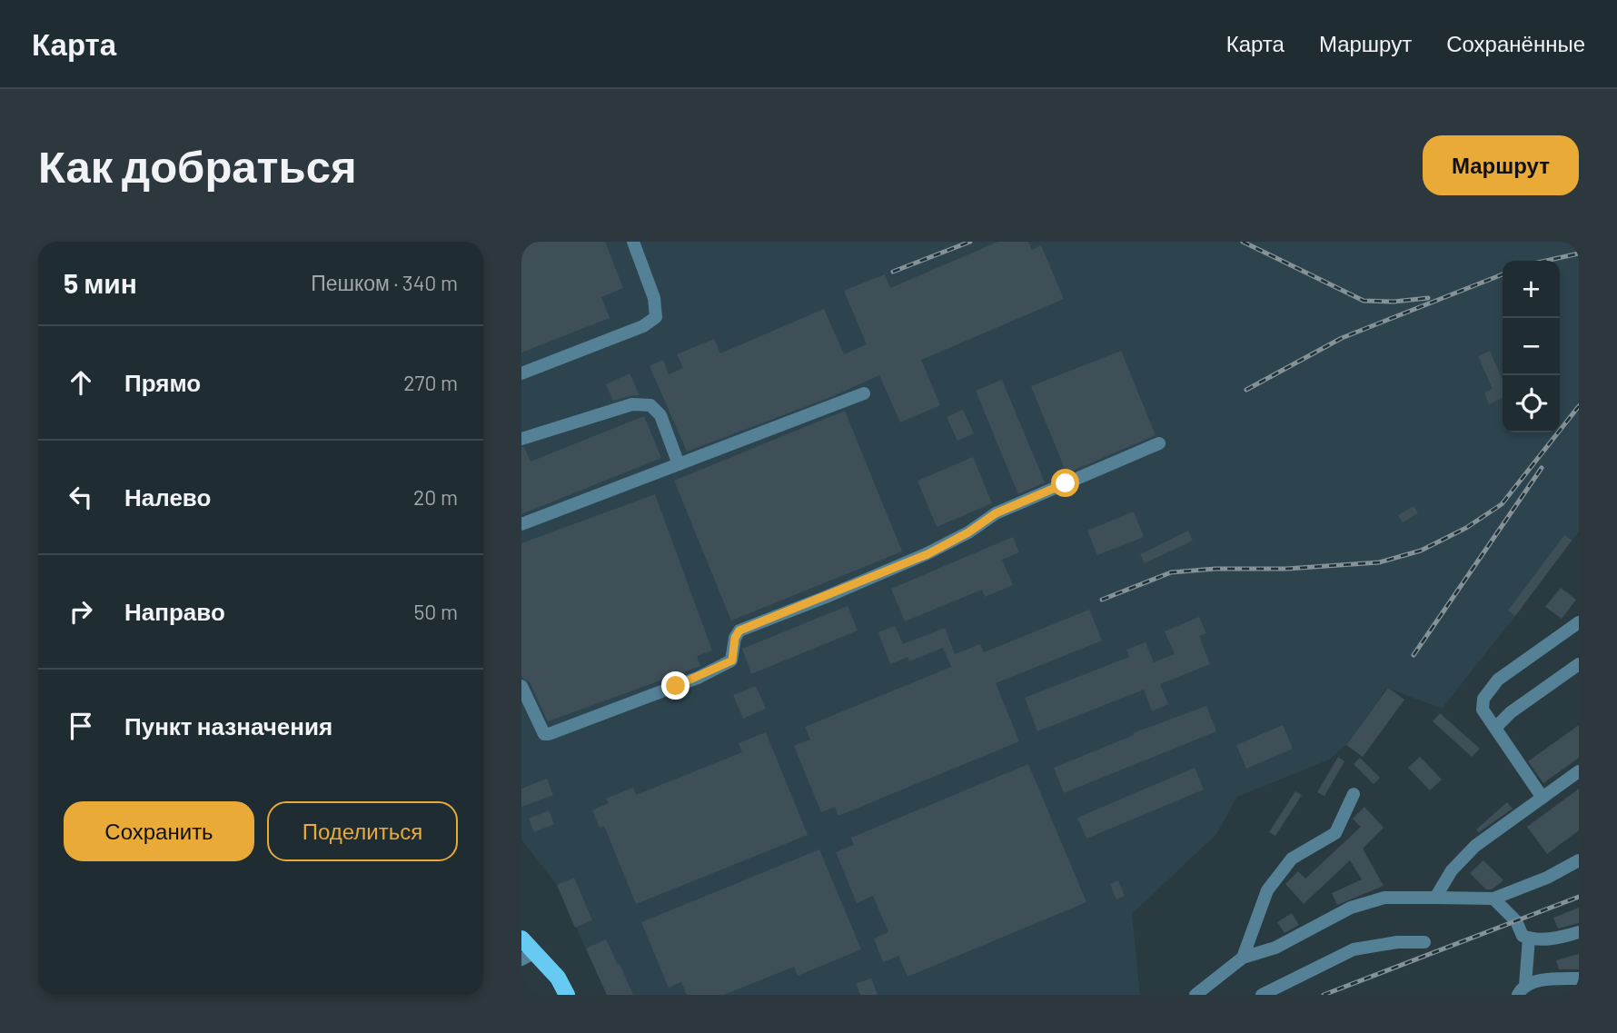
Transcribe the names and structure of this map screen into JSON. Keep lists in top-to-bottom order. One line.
{"page":{"header":"Карта","nav":["Карта","Маршрут","Сохранённые"],"buttons":["Маршрут",["Сохранить","Поделиться"]],"title":"Как добраться","heading":["5 мин","Пешком · 340 m"],"map_buttons":["+","−"],"list":[["Прямо","270 m"],["Налево","20 m"],["Направо","50 m"],"Пункт назначения"]}}
